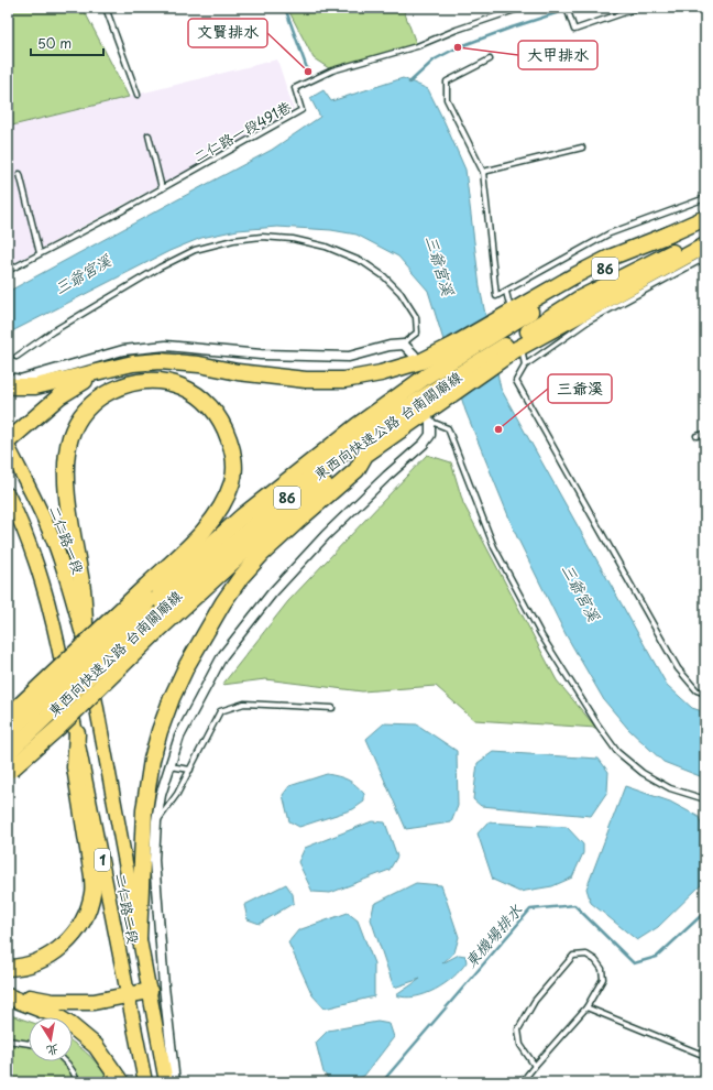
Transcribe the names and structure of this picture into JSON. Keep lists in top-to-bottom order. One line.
{"streets":{"highway":["86","東西向快速公路 台南關廟線"],"main road":["二仁路一段","1","二仁路二段"],"lane":["二仁路一段491巷"]},"crossings":[["二仁路一段","二仁路二段"]],"water":["三爺宮溪","東機場排水"],"places":["大甲排水","文賢排水","三爺溪"],"scale_bar":"50 m","north":"bottom"}
